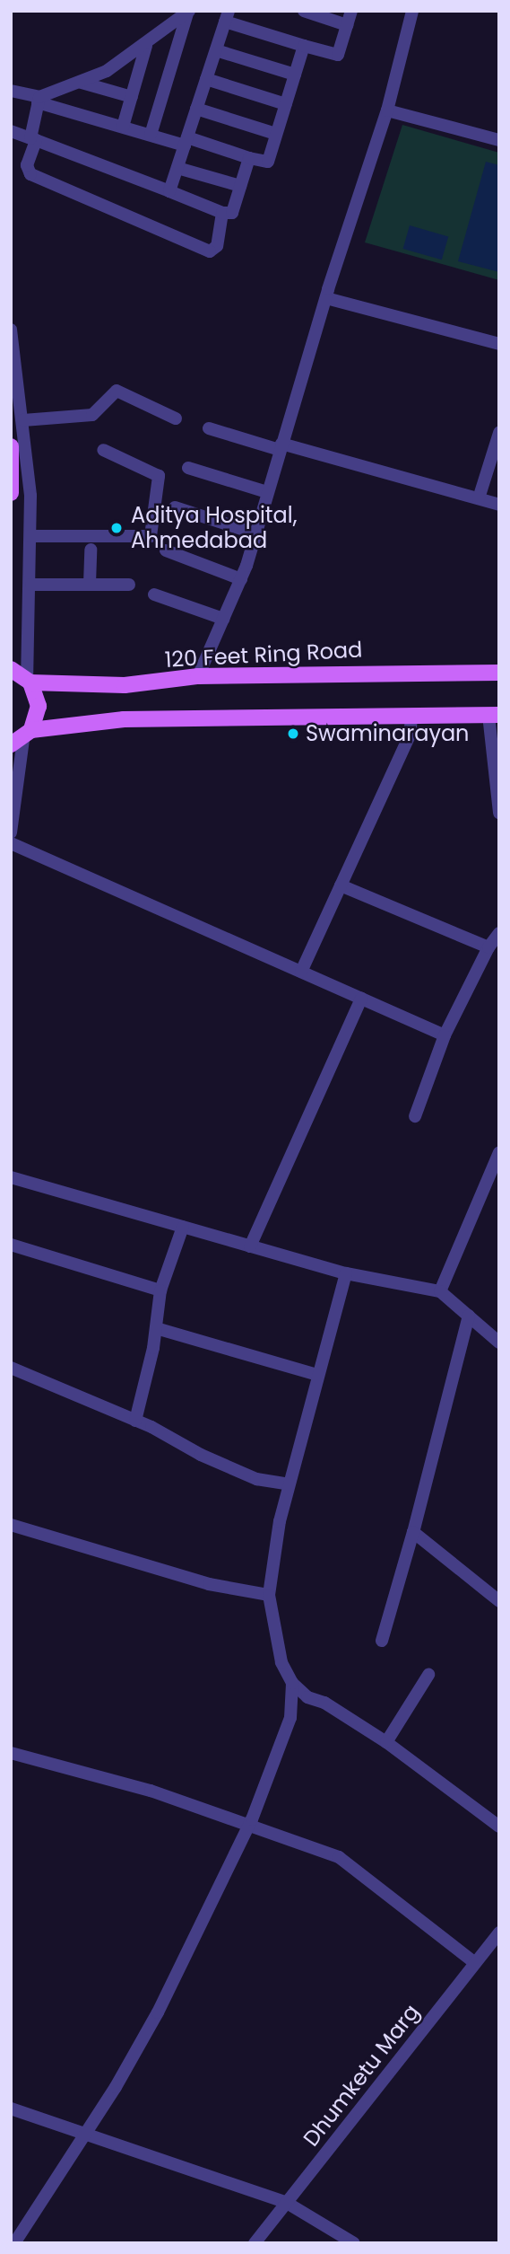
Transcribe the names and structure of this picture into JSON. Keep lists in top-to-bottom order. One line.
{"streets":{"main road":["120 Feet Ring Road"],"street":["Dhumketu Marg"]},"places":["Aditya Hospital, Ahmedabad","Swaminarayan"]}
